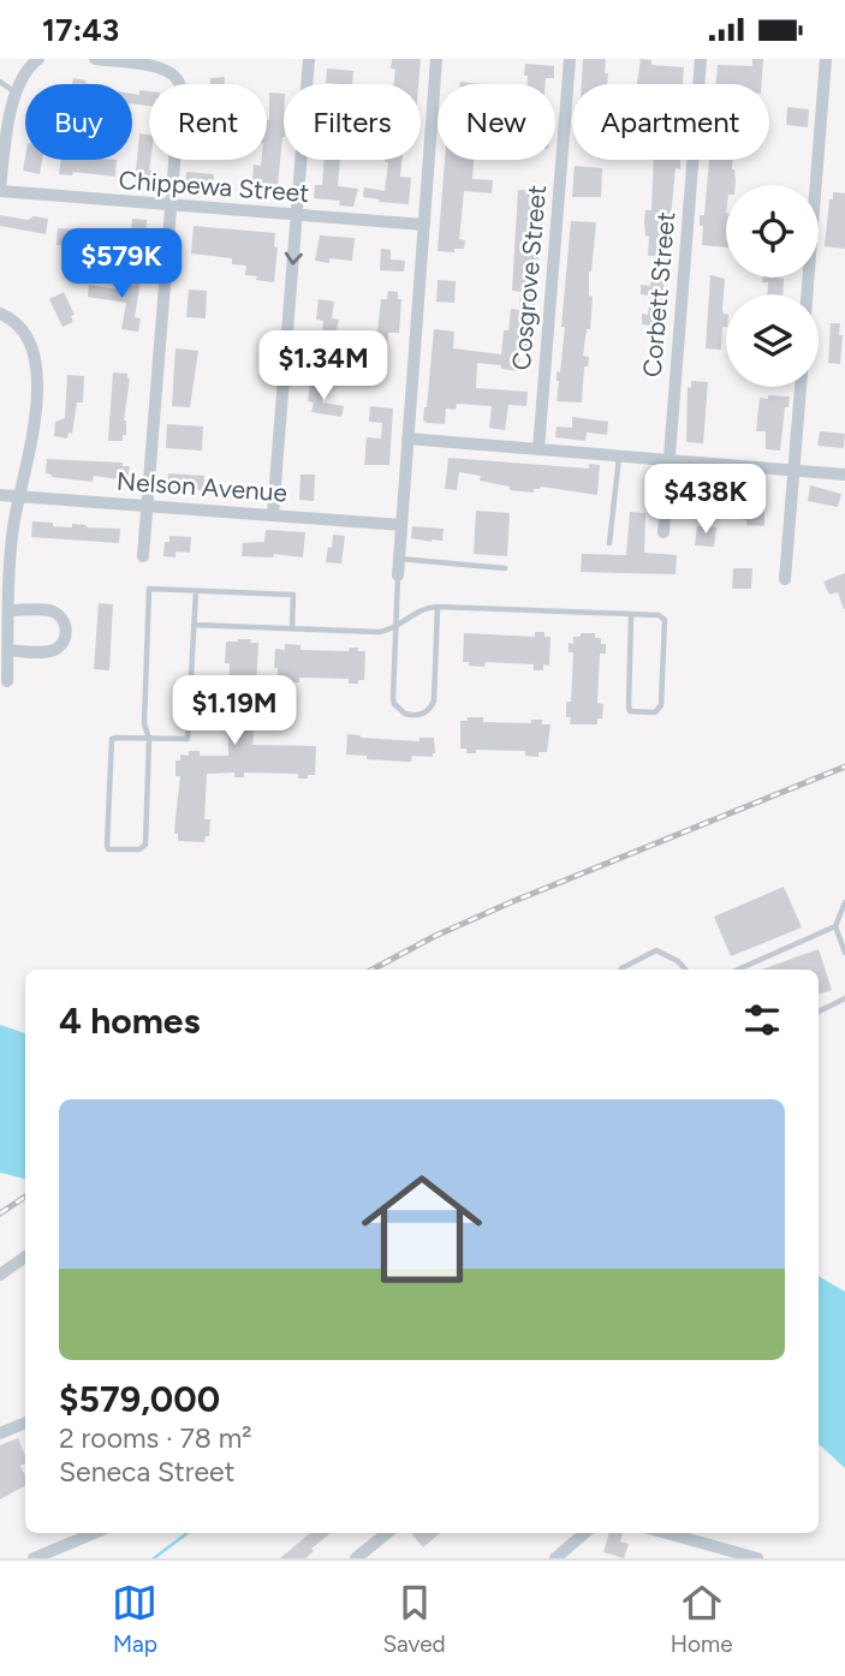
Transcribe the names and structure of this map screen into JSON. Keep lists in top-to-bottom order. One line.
{"streets":{"street":["Chippewa Street","Cosgrove Street","Corbett Street","Nelson Avenue"]},"page":{"status":"17:43","chip":["Buy","Rent","Filters","New","Apartment"],"price":["$579K","$1.34M","$438K","$1.19M"],"heading":"4 homes","list":[{"name":"$579,000","note":"2 rooms · 78 m² · Seneca Street"}],"tabs":["Map","Saved","Home"]}}
